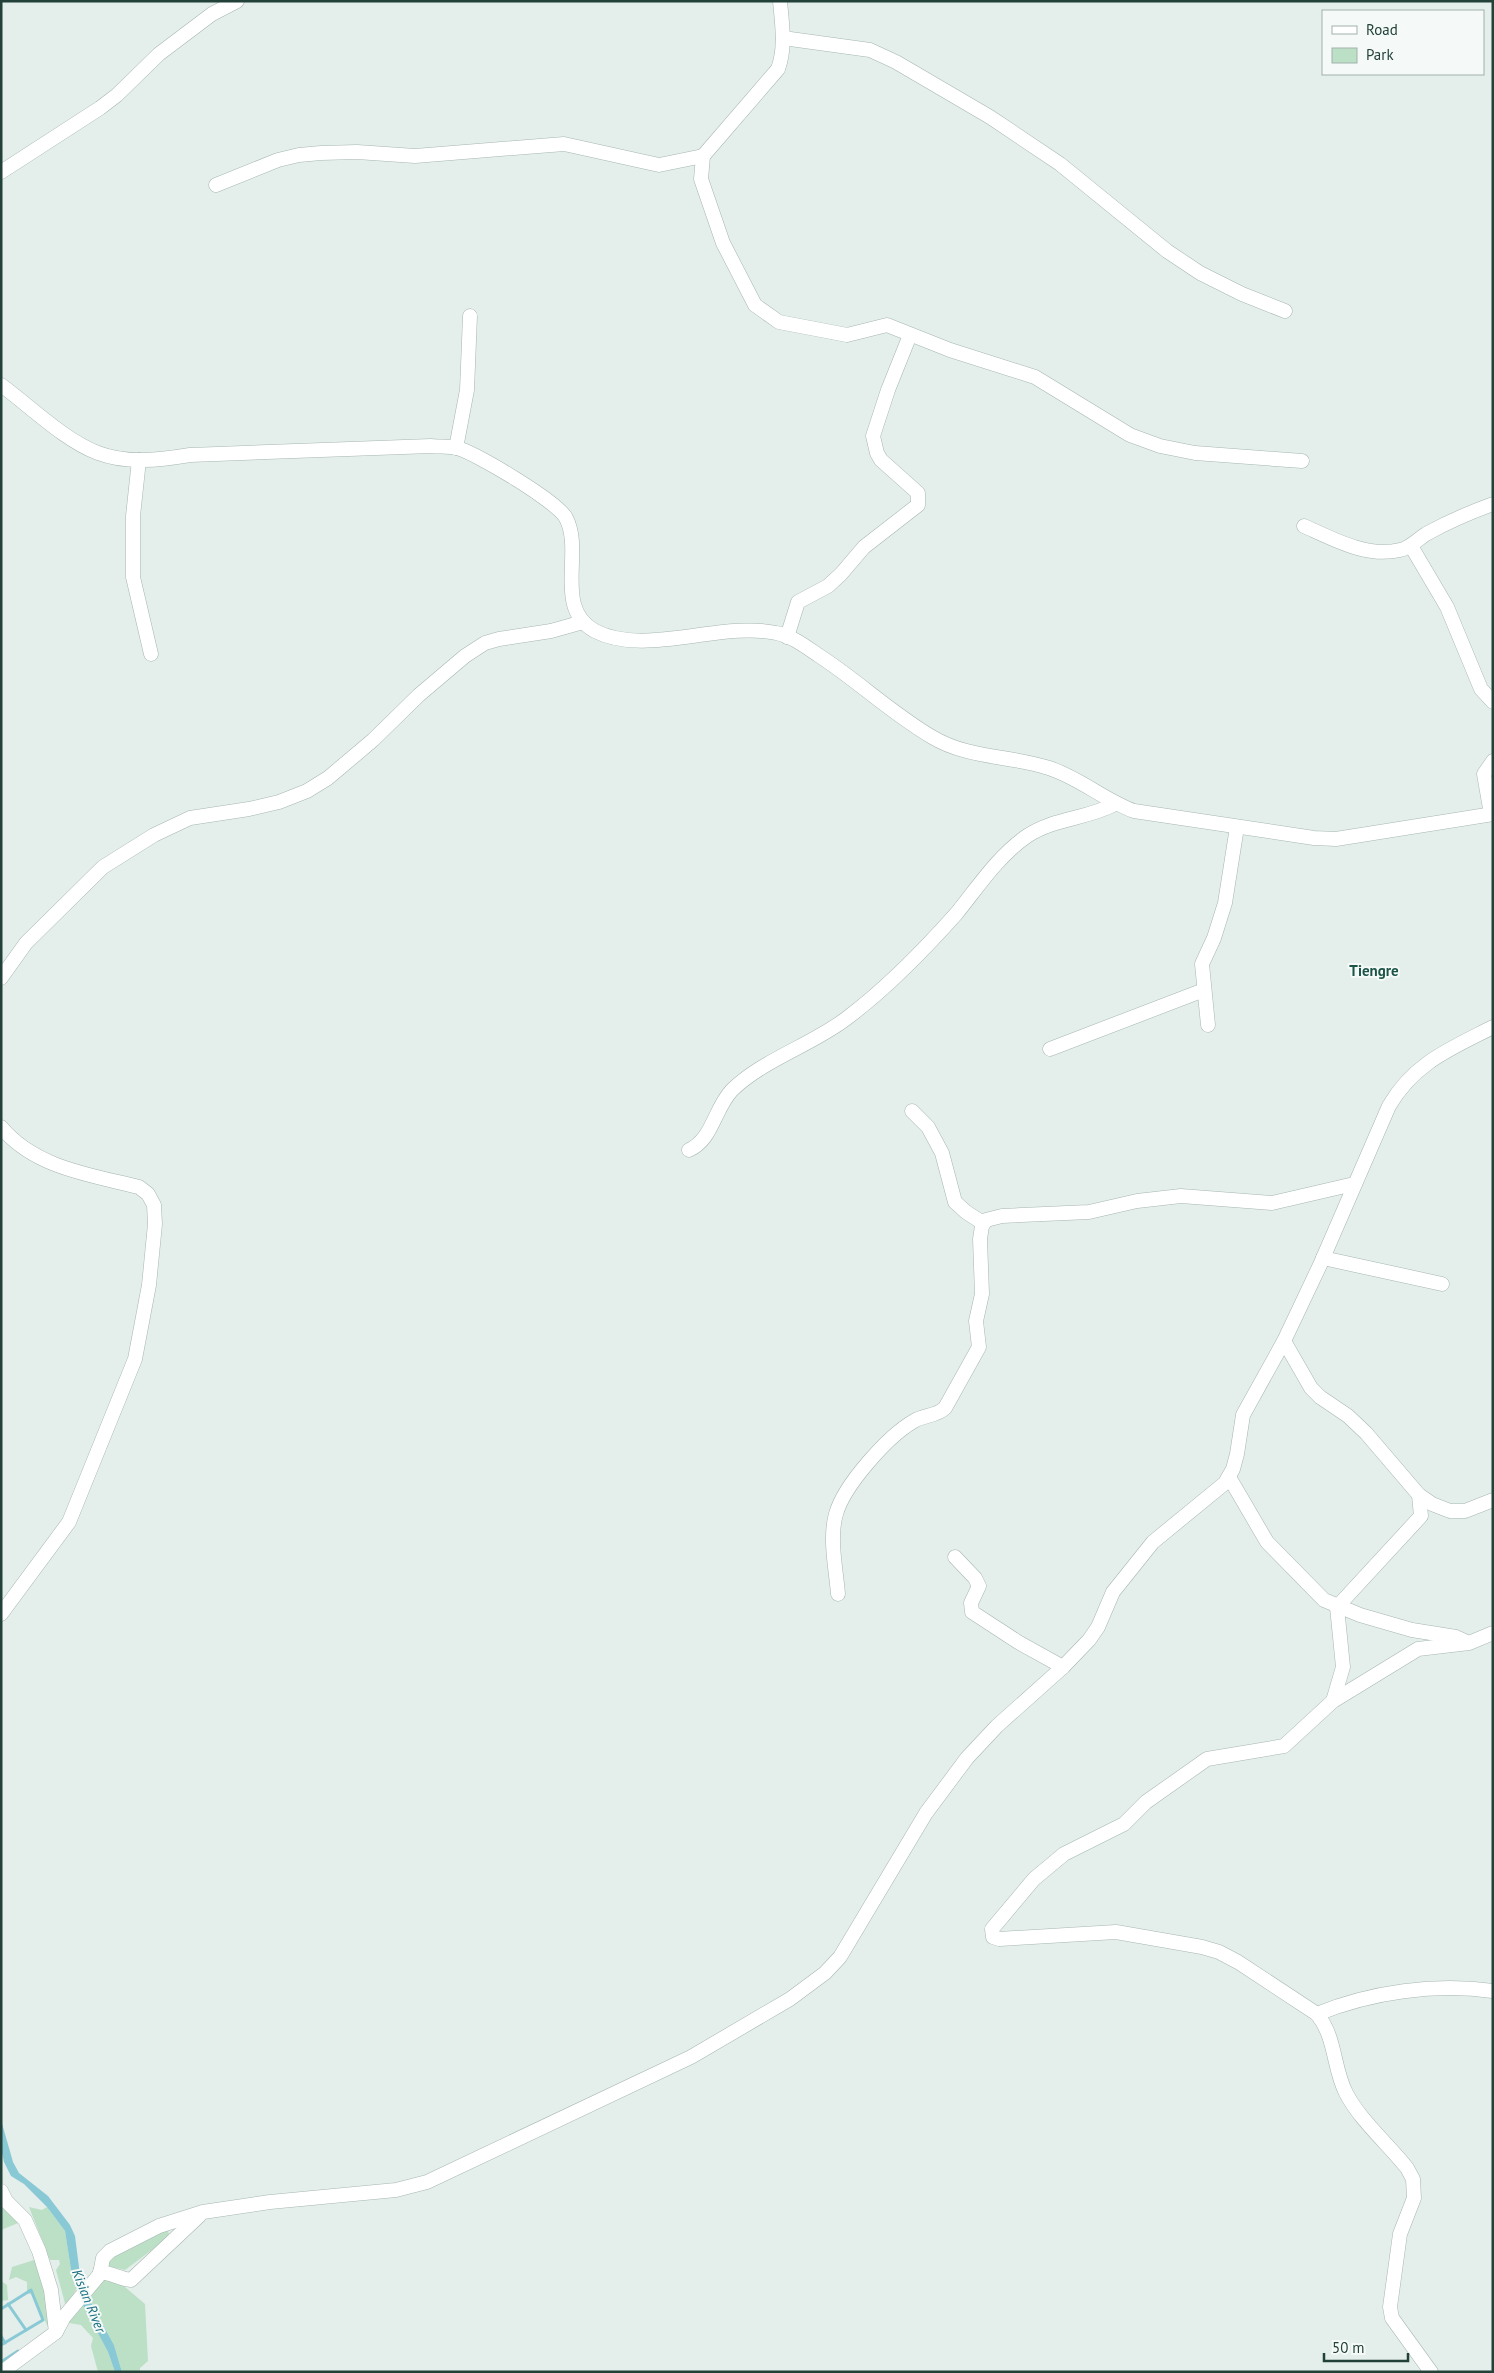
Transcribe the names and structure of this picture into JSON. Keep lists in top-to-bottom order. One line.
{"districts":["Tiengre"],"water":["Kisian River"],"legend":["Road","Park"],"scale_bar":"50 m"}
